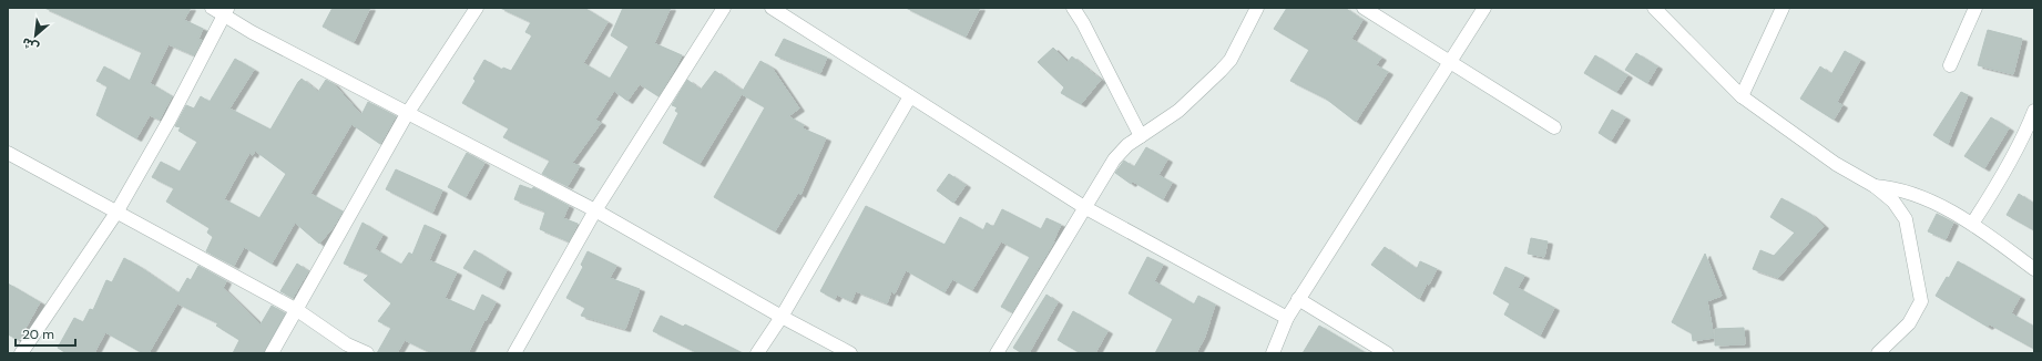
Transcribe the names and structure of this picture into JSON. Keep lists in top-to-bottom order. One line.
{"scale_bar":"20 m","north":"bottom left"}
